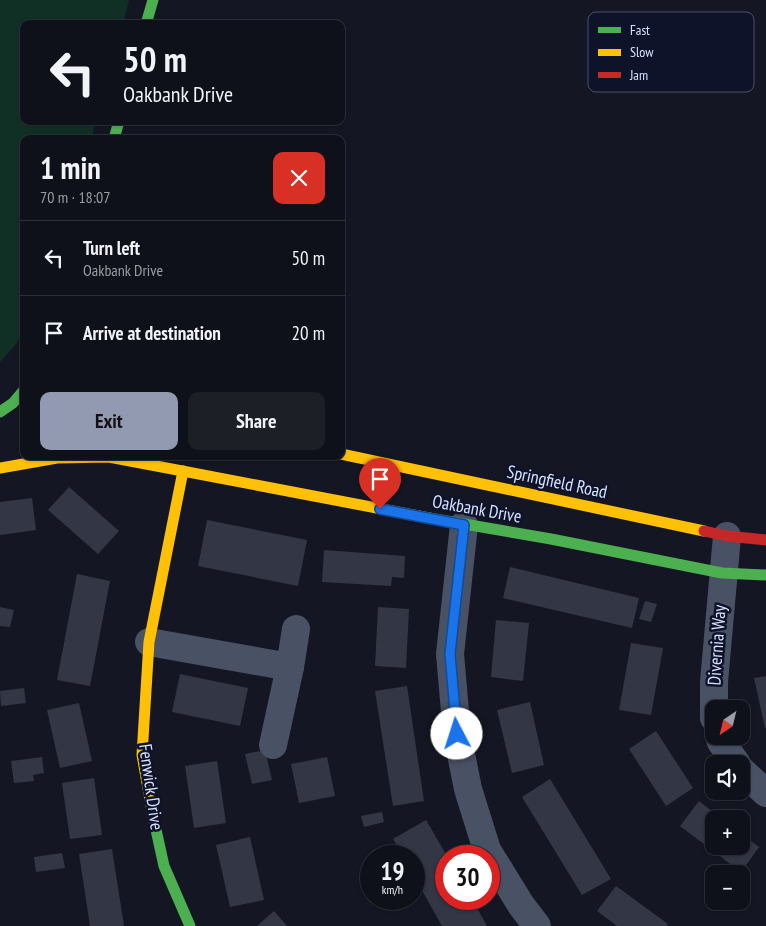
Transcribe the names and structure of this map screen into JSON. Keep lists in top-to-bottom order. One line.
{"streets":{"street":["Springfield Road","Oakbank Drive","Divernia Way","Fenwick Drive"]},"crossings":[["Springfield Road","Divernia Way"],["Oakbank Drive","Divernia Way"],["Oakbank Drive","Fenwick Drive"]],"legend":["Fast","Slow","Jam"],"north":"bottom left","page":{"turn":["50 m","Oakbank Drive"],"heading":["1 min","70 m · 18:07"],"list":[{"name":"Turn left","note":"Oakbank Drive","value":"50 m"},{"name":"Arrive at destination","value":"20 m"}],"buttons":["Exit","Share"],"map_buttons":["+","−"],"speed":"19 km/h","limit":"30"}}
